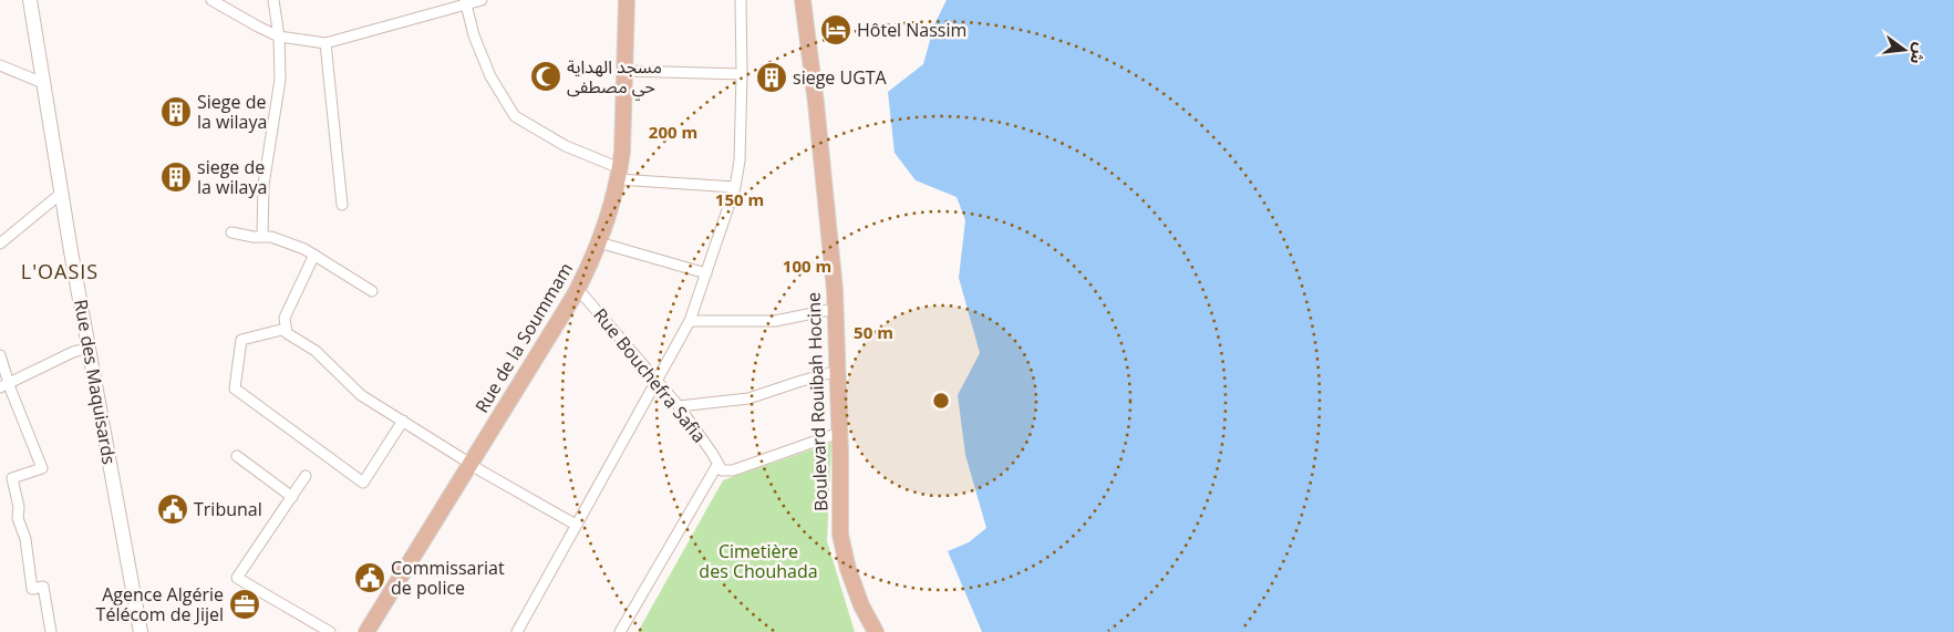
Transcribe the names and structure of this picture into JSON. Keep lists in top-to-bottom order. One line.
{"streets":{"main road":["Rue de la Soummam","Rue des Maquisards","Boulevard Rouibah Hocine"],"street":["Rue Bouchefra Safia"]},"crossings":[["Rue de la Soummam","Rue Bouchefra Safia"]],"districts":["L'OASIS"],"parks":["Cimetière des Chouhada"],"places":{"hotel":["Hôtel Nassim"],"mosque":["مسجد الهداية حي مصطفى"],"building":["siege UGTA","Siege de la wilaya","siege de la wilaya"],"public building":["Tribunal","Commissariat de police"],"office":["Agence Algérie Télécom de Jijel"]},"north":"right","rings":["200 m","150 m","100 m","50 m"]}
